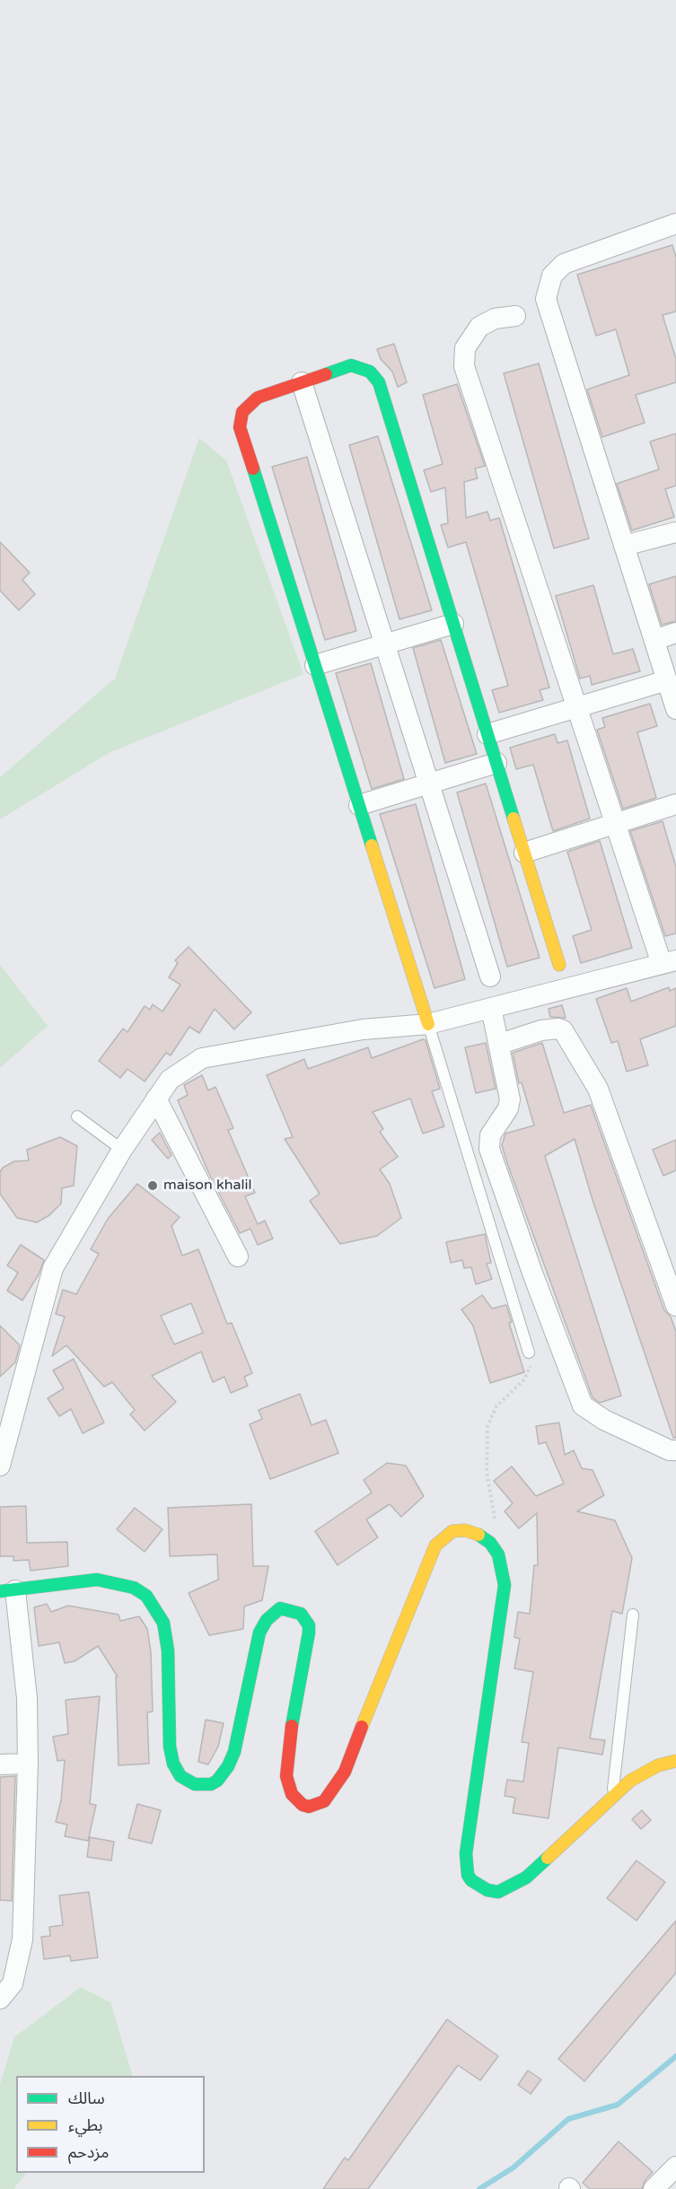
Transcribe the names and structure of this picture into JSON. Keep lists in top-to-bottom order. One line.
{"places":["maison khalil"],"legend":["سالك","بطيء","مزدحم"]}
